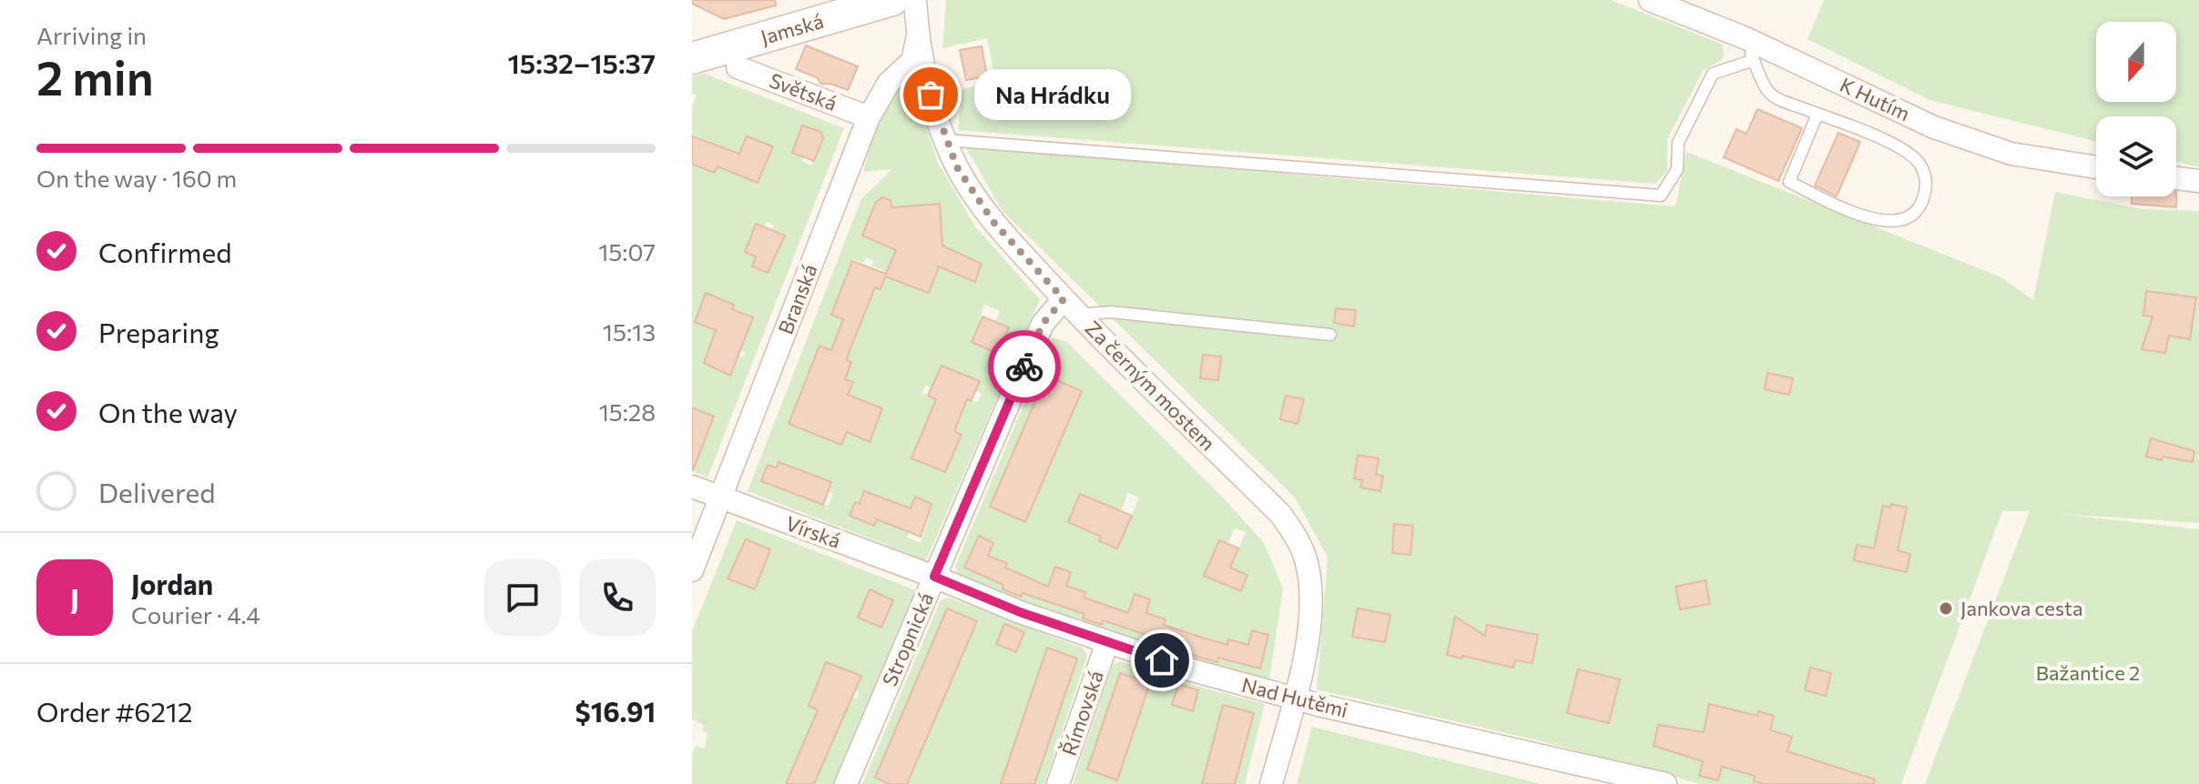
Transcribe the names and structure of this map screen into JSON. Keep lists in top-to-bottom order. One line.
{"streets":{"street":["Jamská","Světská","K Hutím","Branská","Za černým mostem","Vírská","Stropnická","Nad Hutěmi","Římovská"]},"crossings":[["Světská","Branská"],["Branská","Za černým mostem"],["Branská","Vírská"],["Za černým mostem","Stropnická"],["Za černým mostem","Nad Hutěmi"],["Vírská","Stropnická"],["Vírská","Nad Hutěmi"],["Stropnická","Nad Hutěmi"],["Nad Hutěmi","Římovská"]],"parks":["Bažantice 2"],"places":["Na Hrádku","Jankova cesta"],"north":"bottom","page":{"heading":["2 min","Arriving in","15:32–15:37"],"panel":["Jordan","Courier · 4.4","Order #6212","$16.91"],"bubble":"Na Hrádku","bar":"On the way · 160 m","list":[["Confirmed","15:07"],["Preparing","15:13"],["On the way","15:28"],"Delivered"],"round":"J"}}
